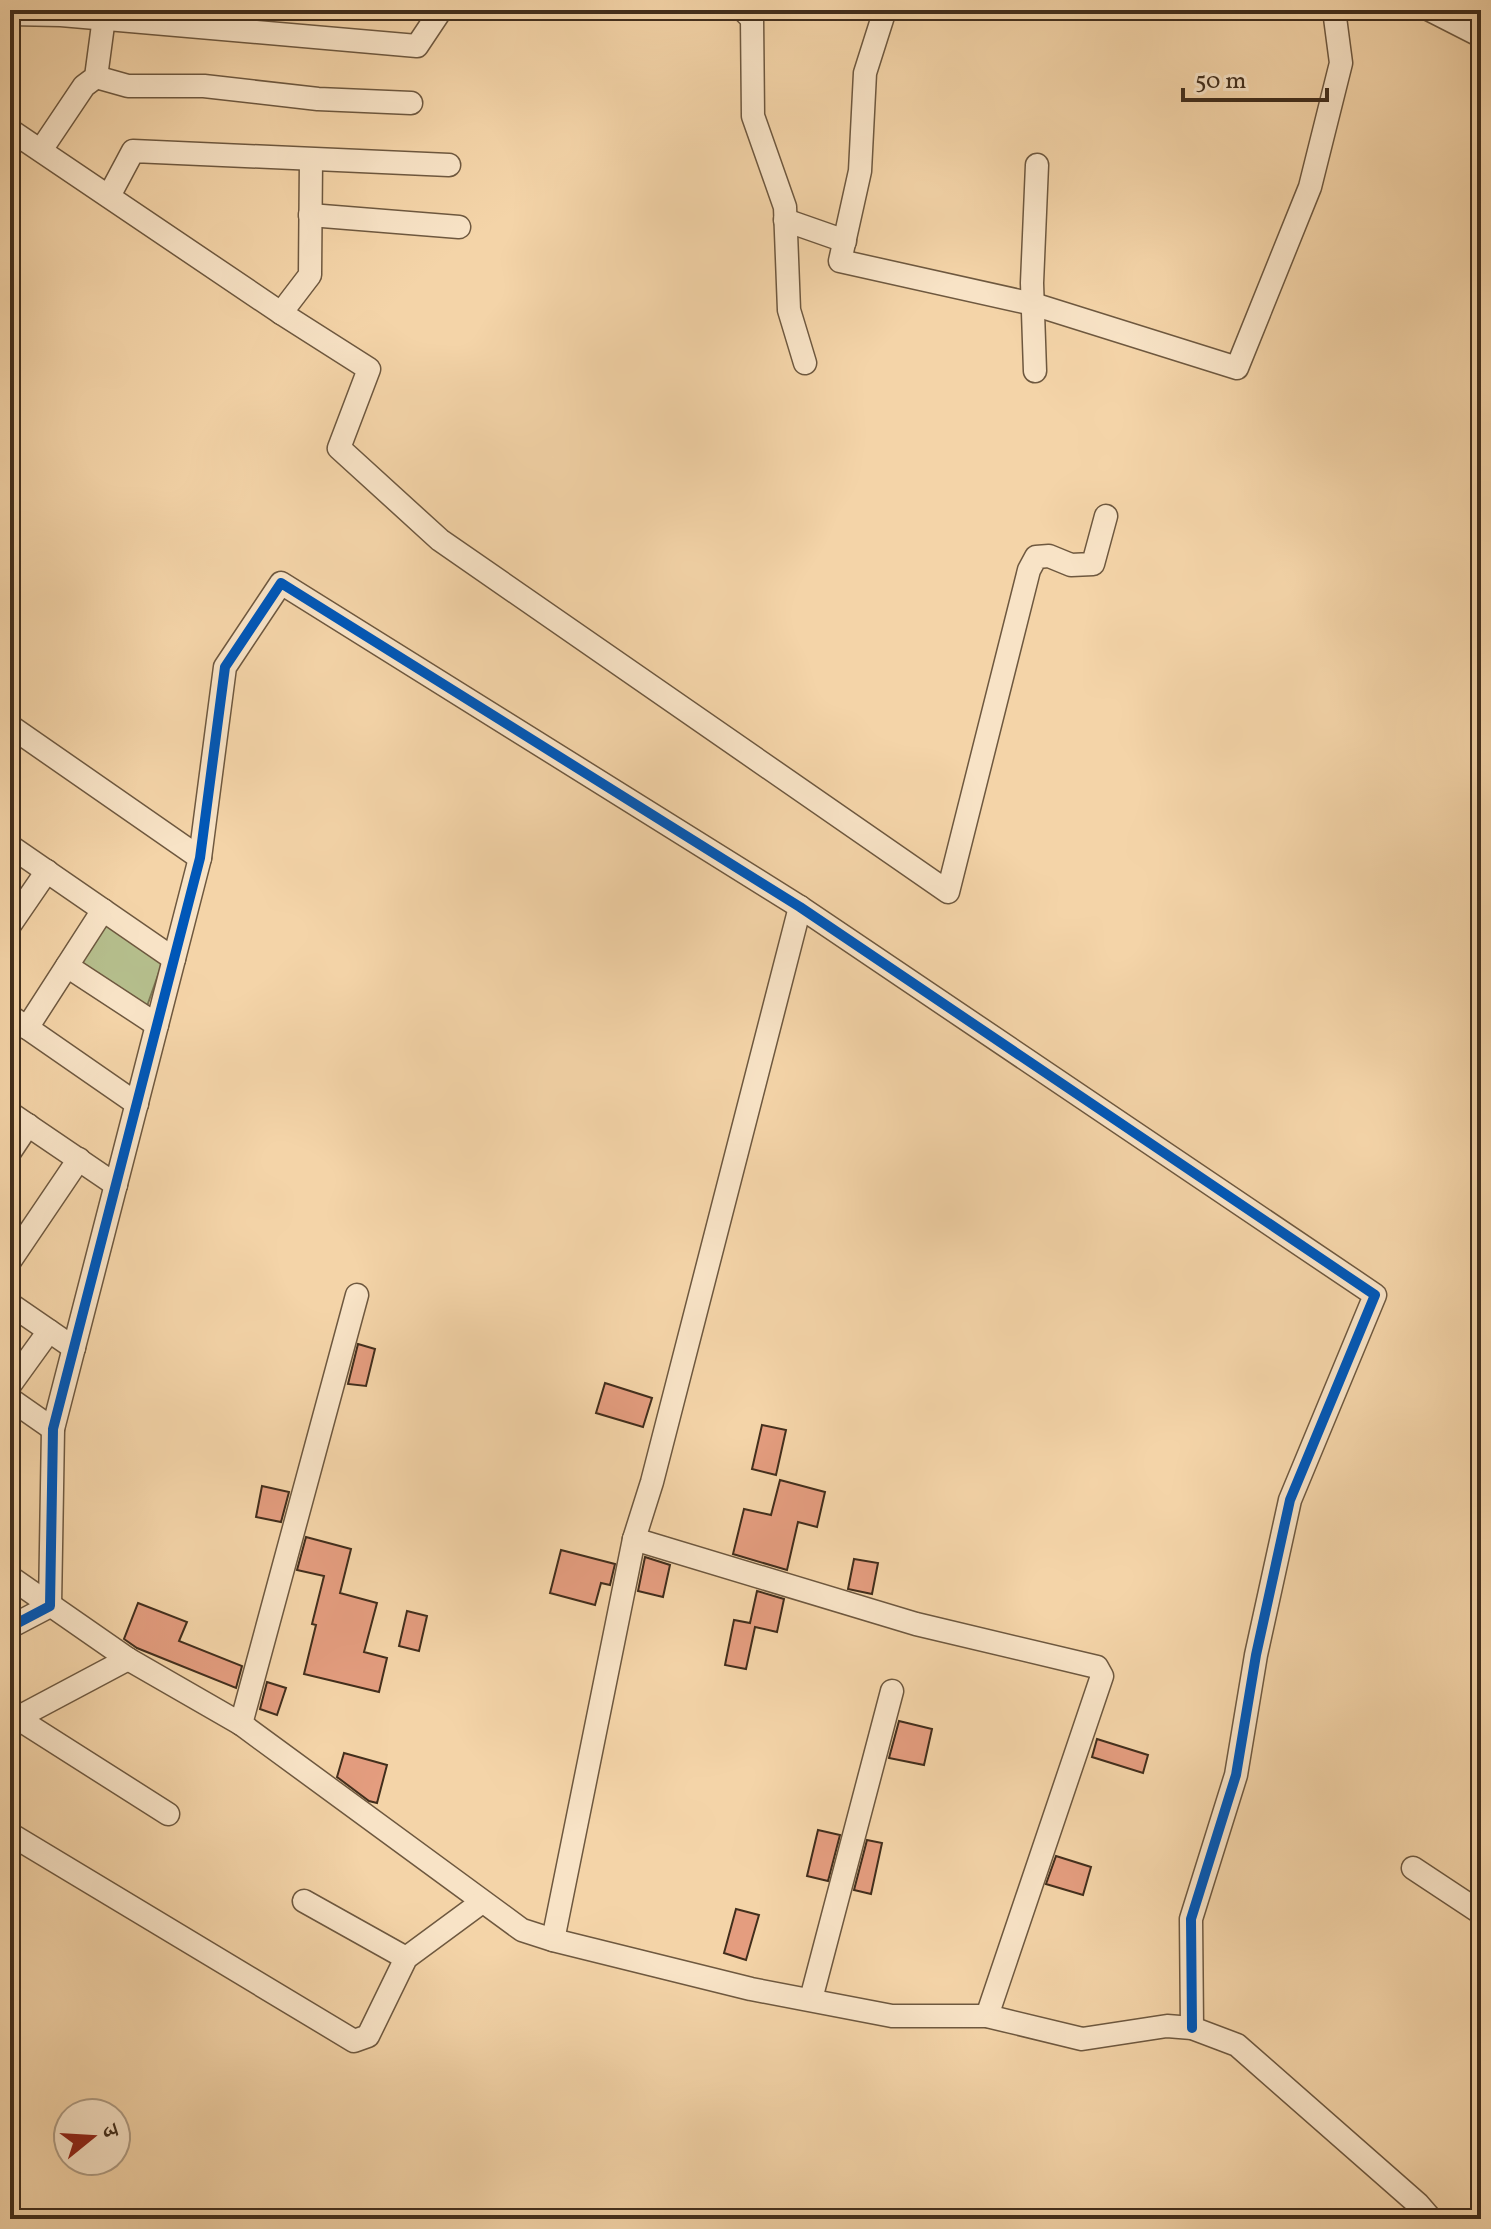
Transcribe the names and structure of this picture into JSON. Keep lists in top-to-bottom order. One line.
{"scale_bar":"50 m","north":"right"}
